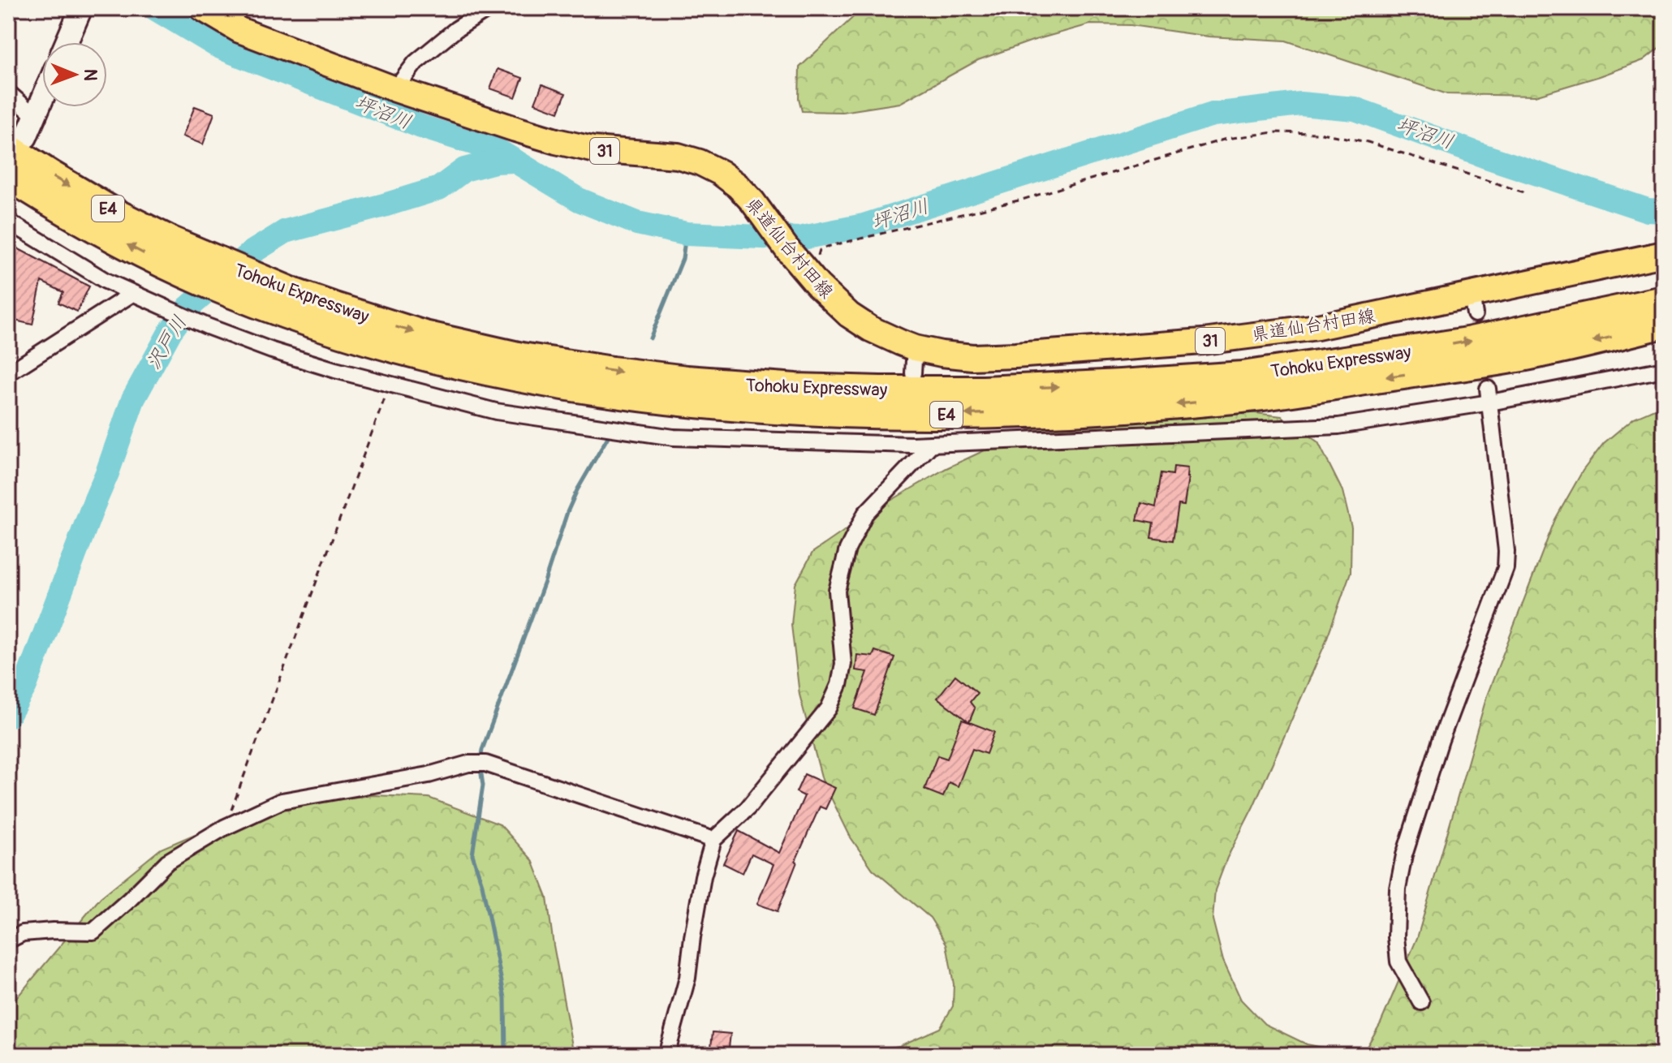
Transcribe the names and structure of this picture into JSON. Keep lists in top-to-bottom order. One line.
{"streets":{"highway":["E4","Tohoku Expressway"],"main road":["31","県道仙台村田線"]},"water":["坪沼川","沢戸川"],"north":"right"}
